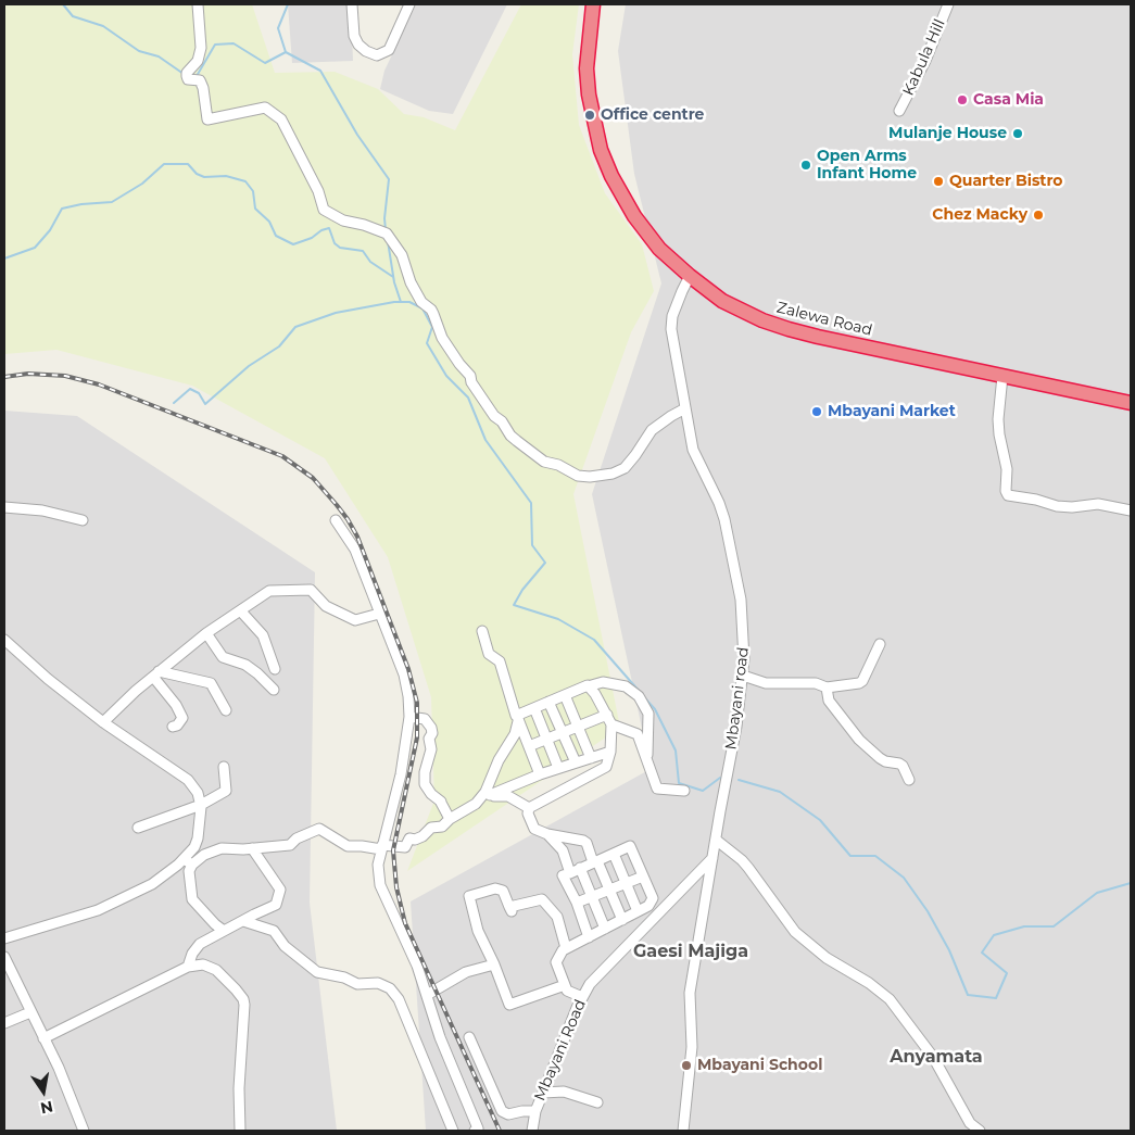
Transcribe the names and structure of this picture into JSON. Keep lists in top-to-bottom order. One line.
{"streets":{"highway":["Zalewa Road"],"street":["Kabula Hill","Mbayani road","Mbayani Road"]},"crossings":[["Zalewa Road","Mbayani road"],["Mbayani road","Mbayani Road"]],"districts":["Gaesi Majiga","Anyamata"],"places":["Casa Mia","Office centre","Mulanje House","Open Arms Infant Home","Quarter Bistro","Chez Macky","Mbayani Market","Mbayani School"],"north":"bottom"}
